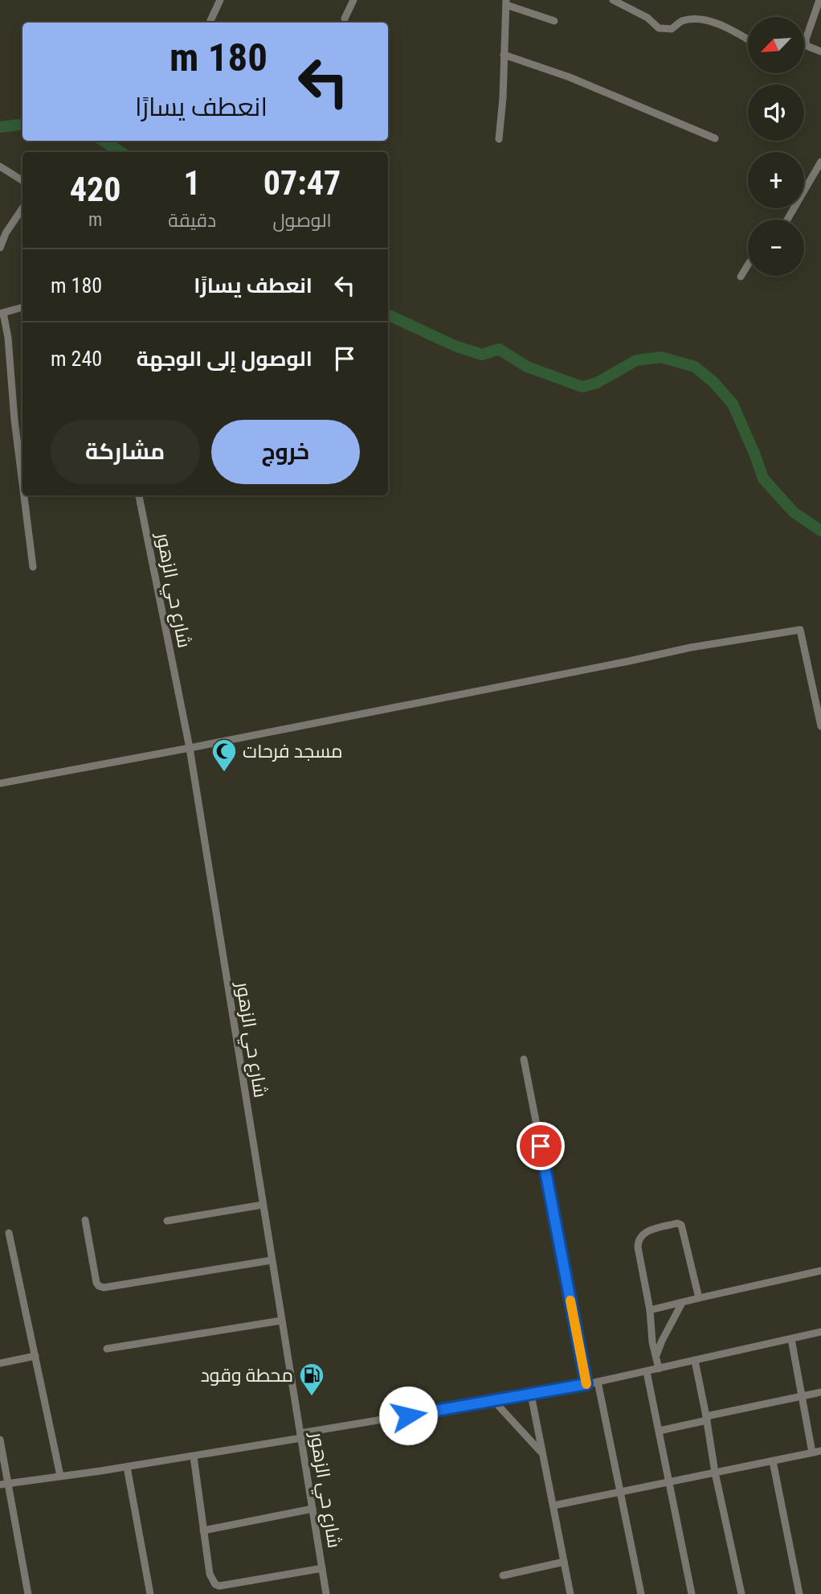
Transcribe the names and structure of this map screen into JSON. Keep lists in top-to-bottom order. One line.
{"streets":{"street":["شارع حي الزهور"]},"places":{"mosque":["مسجد فرحات"],"fuel station":["محطة وقود"]},"north":"bottom left","page":{"map_buttons":["+","−"],"turn":["180 m","انعطف يسارًا"],"eta":["07:47","الوصول","1","دقيقة","420","m"],"list":[{"name":"انعطف يسارًا","value":"180 m"},{"name":"الوصول إلى الوجهة","value":"240 m"}],"buttons":["خروج","مشاركة"]}}
